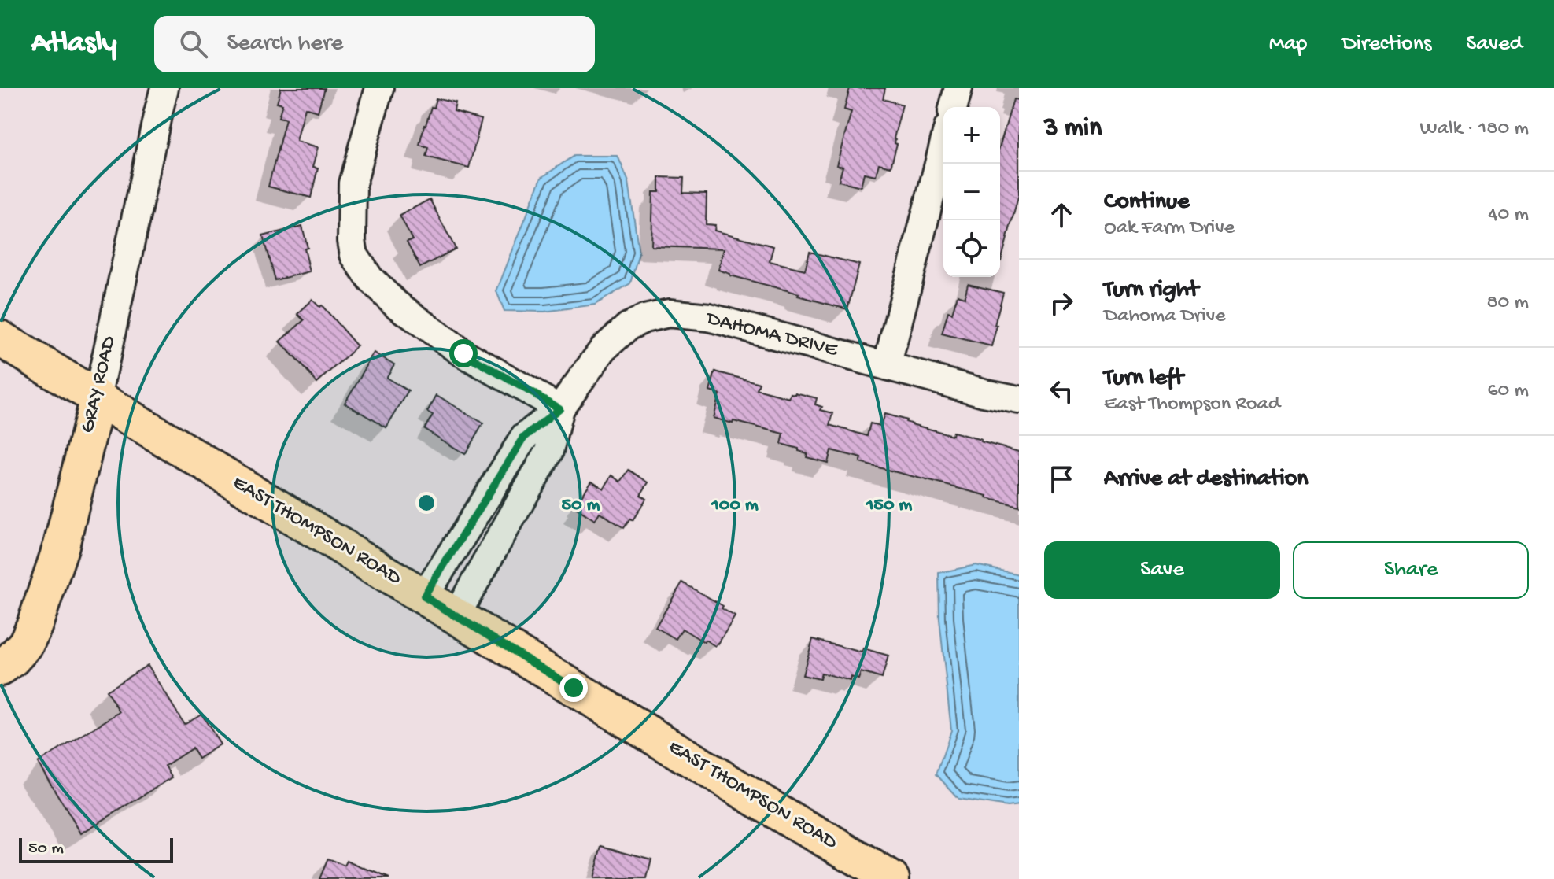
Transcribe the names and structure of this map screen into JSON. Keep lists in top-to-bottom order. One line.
{"streets":{"main road":["GRAY ROAD","EAST THOMPSON ROAD"],"street":["DAHOMA DRIVE"]},"crossings":[["DAHOMA DRIVE","EAST THOMPSON ROAD"],["GRAY ROAD","EAST THOMPSON ROAD"]],"scale_bar":"50 m","page":{"header":"Atlasly","search":"Search here","nav":["Map","Directions","Saved"],"heading":["3 min","Walk · 180 m"],"map_buttons":["+","−"],"list":[["Continue","Oak Farm Drive","40 m"],["Turn right","Dahoma Drive","80 m"],["Turn left","East Thompson Road","60 m"],"Arrive at destination"],"buttons":["Save","Share"],"scale":"50 m"},"rings":["50 m","100 m","150 m"]}
